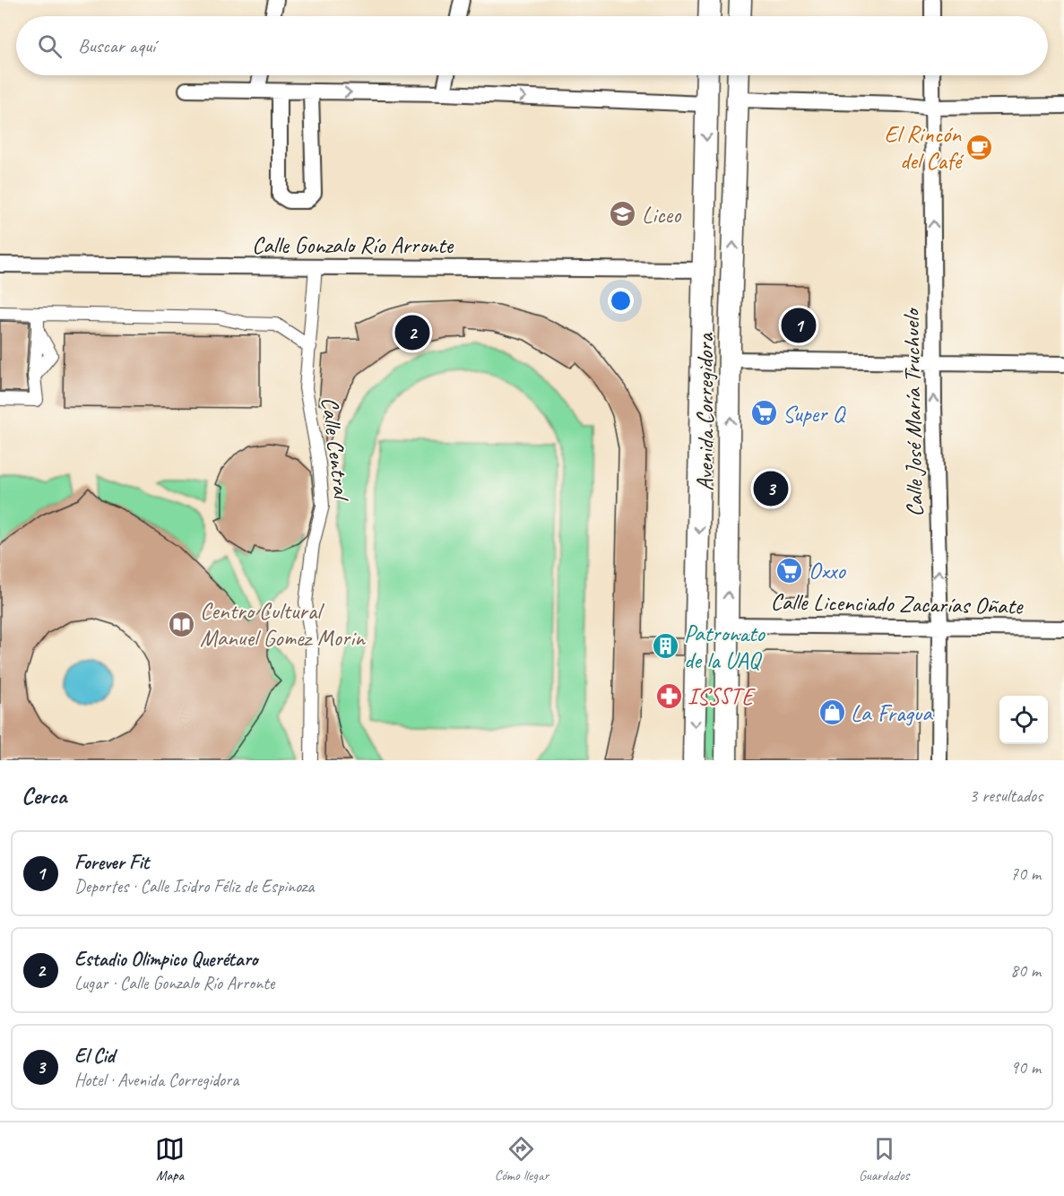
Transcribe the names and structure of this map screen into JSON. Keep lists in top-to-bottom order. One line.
{"streets":{"main road":["Avenida Corregidora"],"street":["Calle Gonzalo Río Arronte","Calle José María Truchuelo","Calle Central","Calle Licenciado Zacarías Oñate"]},"crossings":[["Calle Gonzalo Río Arronte","Avenida Corregidora"],["Calle Gonzalo Río Arronte","Calle Central"],["Avenida Corregidora","Calle Licenciado Zacarías Oñate"],["Calle José María Truchuelo","Calle Licenciado Zacarías Oñate"]],"one_way":["Calle José María Truchuelo"],"places":{"cafe":["El Rincón del Café"],"school or university":["Liceo"],"supermarket":["Super Q","Oxxo"],"library":["Centro Cultural Manuel Gomez Morin"],"building":["Patronato de la UAQ"],"pharmacy":["ISSSTE"],"shop":["La Fragua"]},"page":{"search":"Buscar aquí","pins":["1","2","3"],"heading":["Cerca","3 resultados"],"list":[{"mark":"1","name":"Forever Fit","note":"Deportes · Calle Isidro Féliz de Espinoza","value":"70 m"},{"mark":"2","name":"Estadio Olimpico Querétaro","note":"Lugar · Calle Gonzalo Río Arronte","value":"80 m"},{"mark":"3","name":"El Cid","note":"Hotel · Avenida Corregidora","value":"90 m"}],"nav":["Mapa","Cómo llegar","Guardados"]}}
